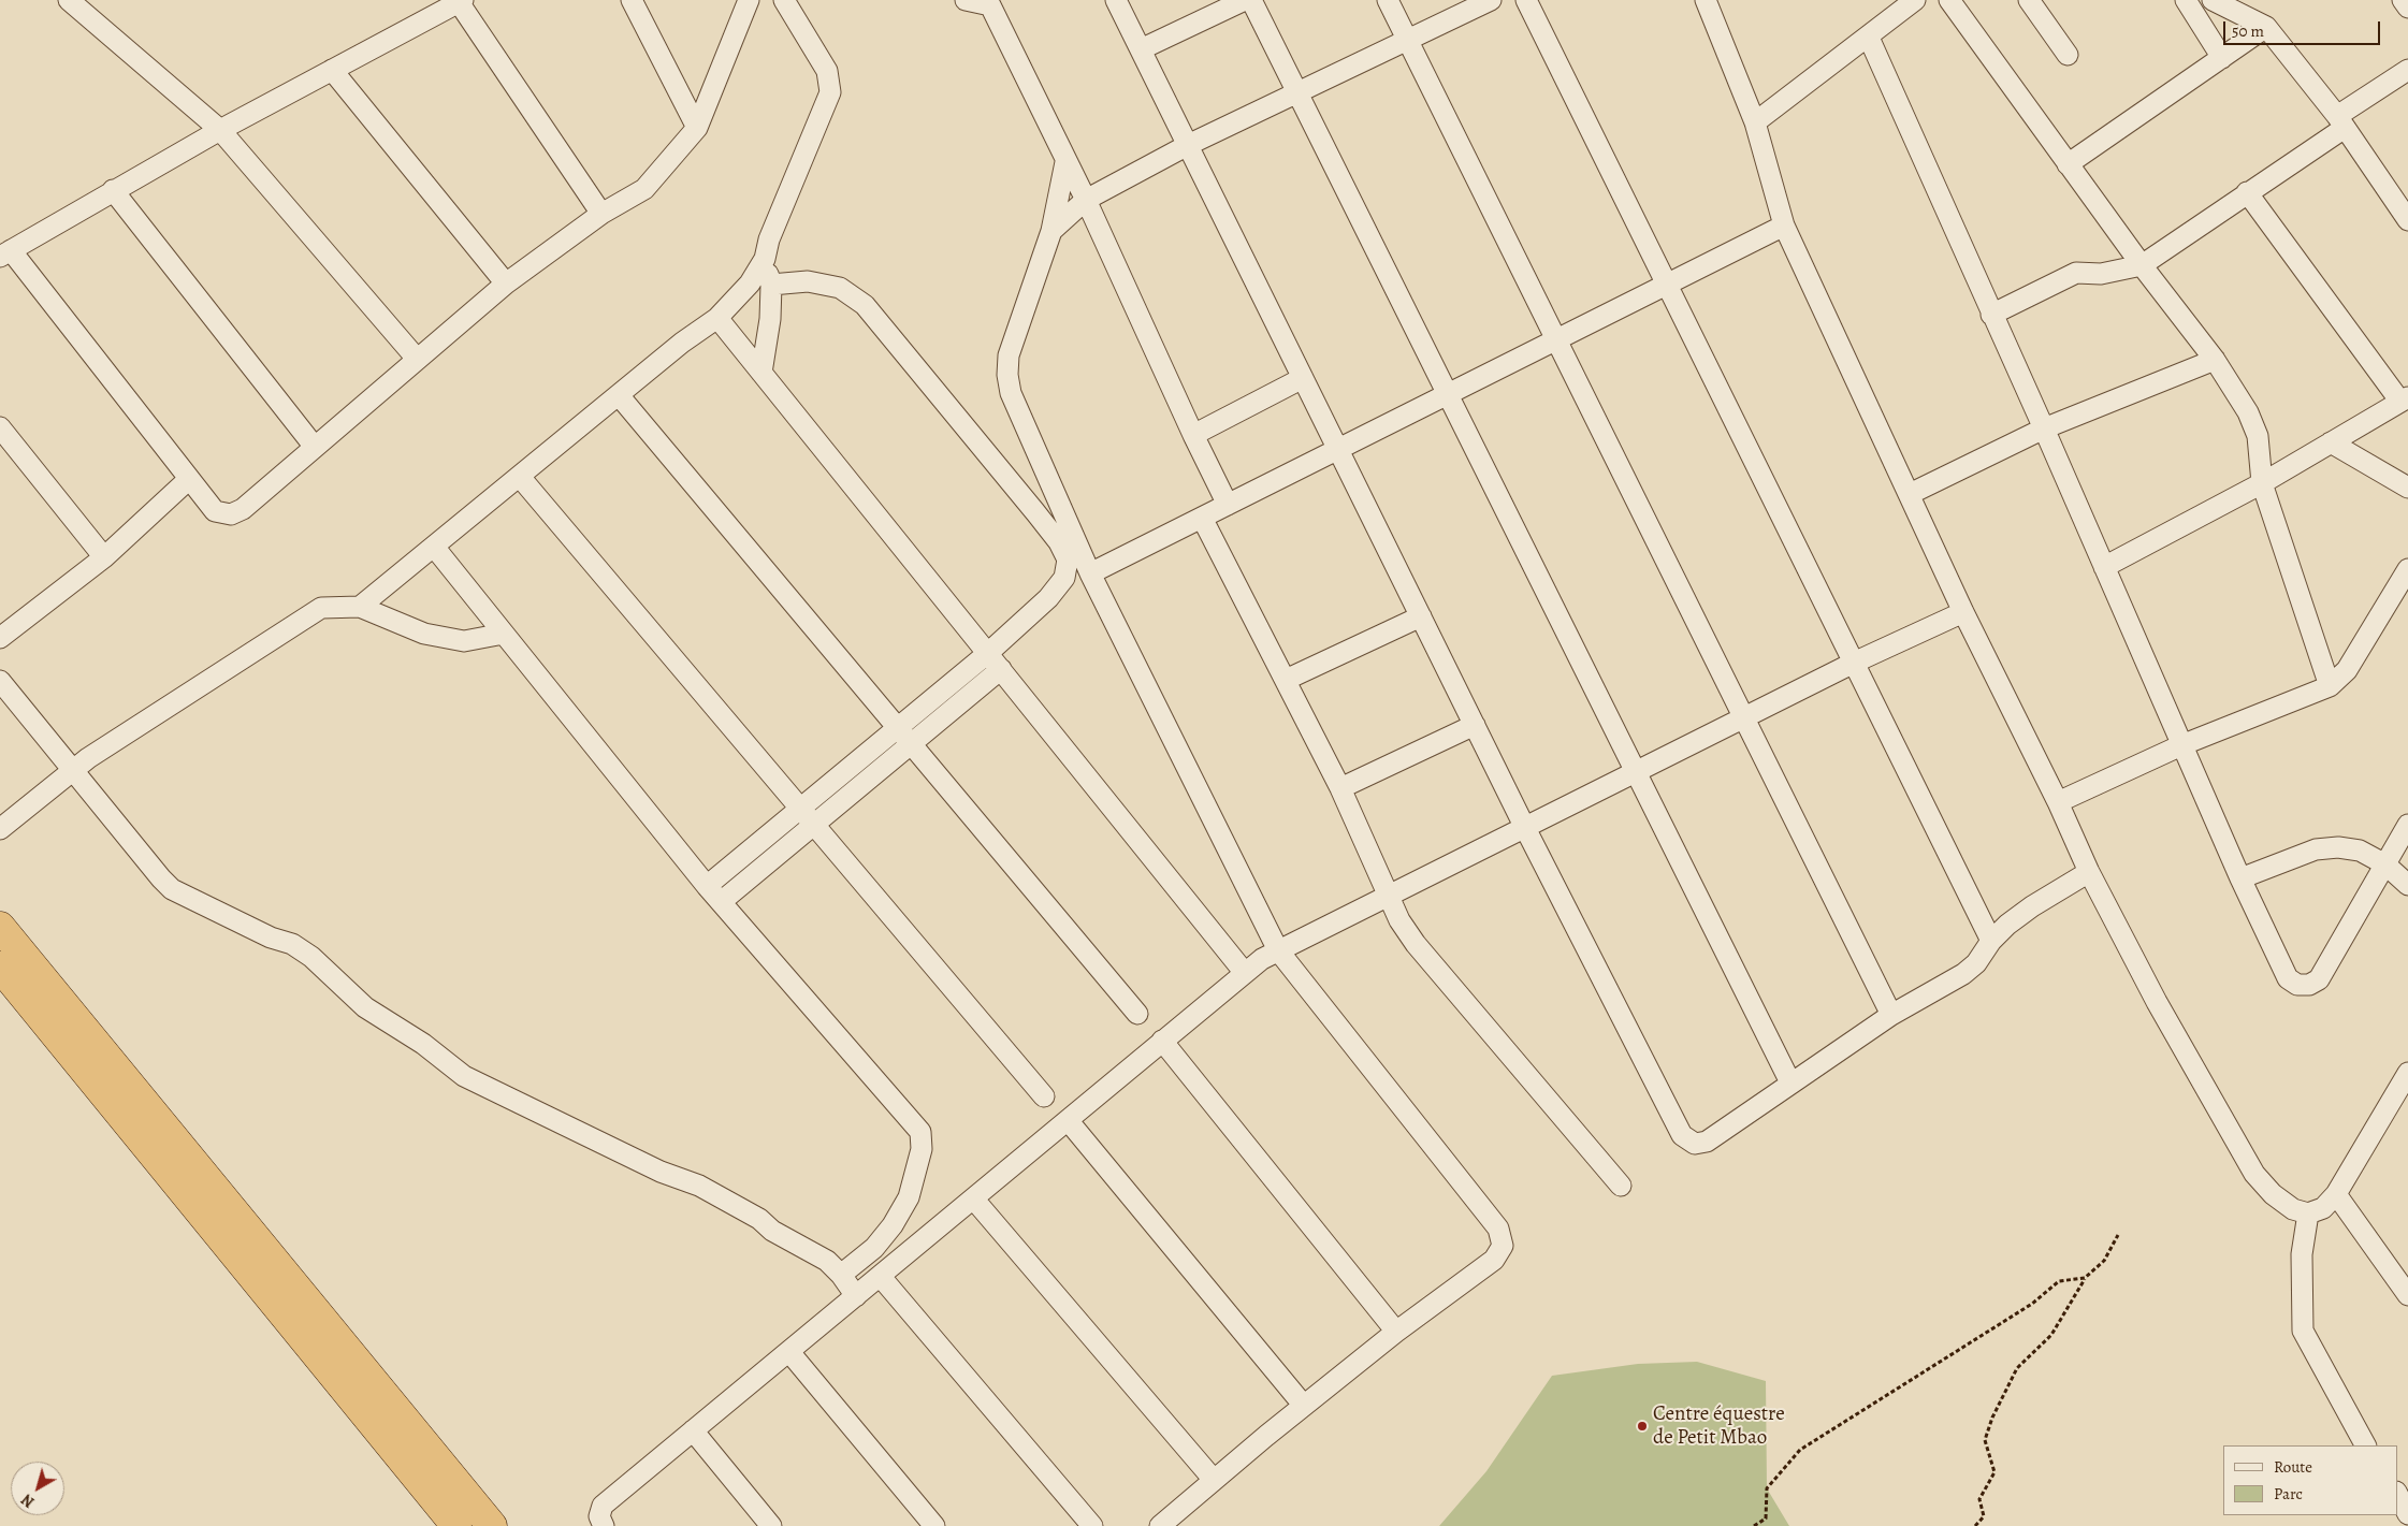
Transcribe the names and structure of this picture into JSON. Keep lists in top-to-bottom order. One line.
{"places":["Centre équestre de Petit Mbao"],"legend":["Route","Parc"],"scale_bar":"50 m","north":"bottom left"}
